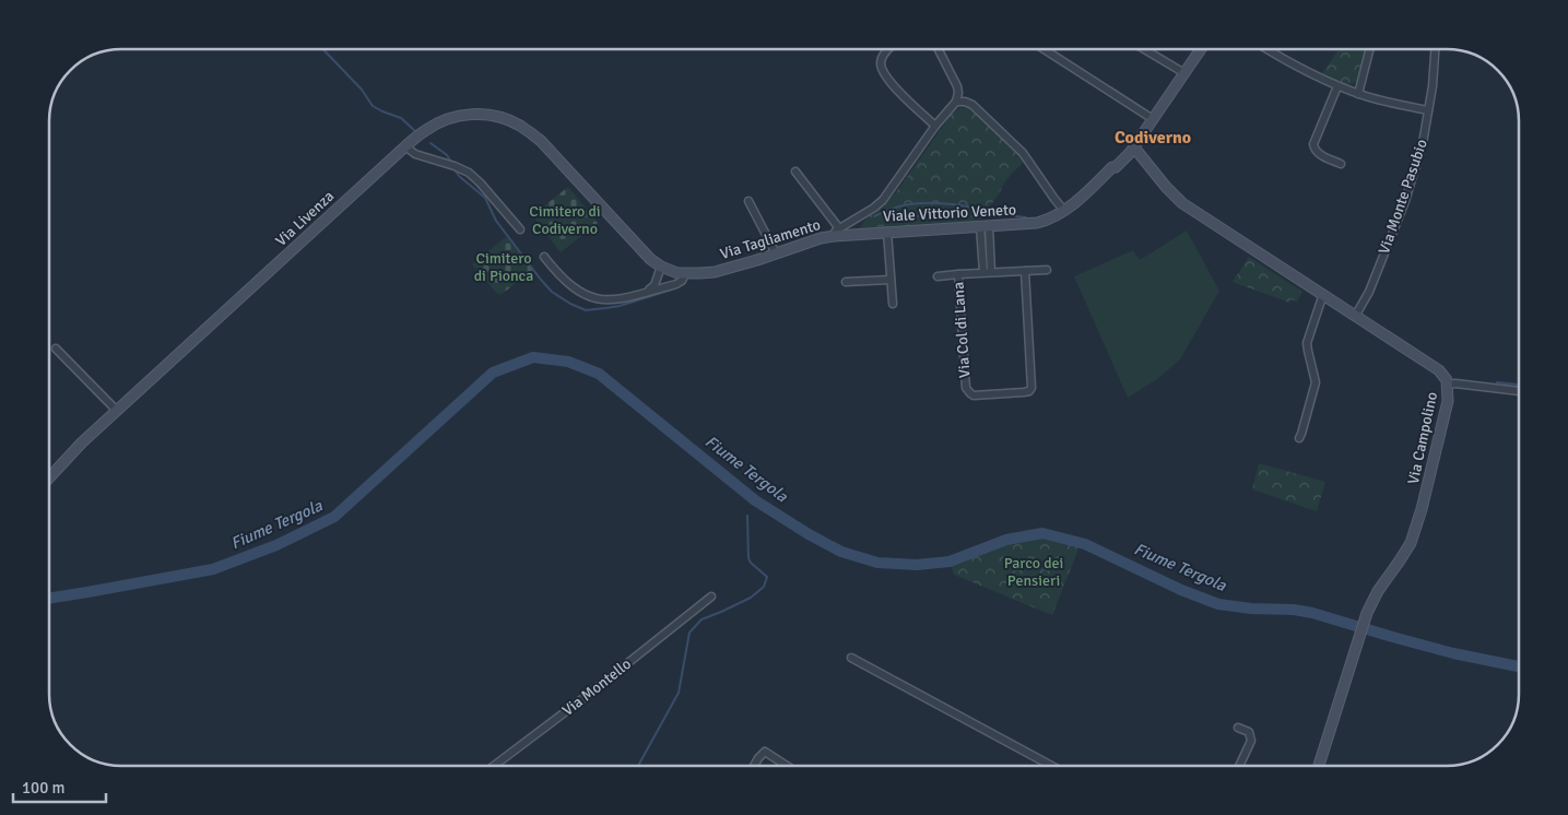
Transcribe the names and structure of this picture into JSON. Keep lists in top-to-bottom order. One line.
{"streets":{"street":["Via Monte Pasubio","Viale Vittorio Veneto","Via Livenza","Via Tagliamento","Via Col di Lana","Via Campolino","Via Montello"]},"crossings":[["Via Monte Pasubio","Via Campolino"],["Viale Vittorio Veneto","Via Tagliamento"],["Viale Vittorio Veneto","Via Col di Lana"],["Viale Vittorio Veneto","Via Campolino"],["Via Livenza","Via Tagliamento"]],"districts":["Codiverno"],"water":["Fiume Tergola"],"parks":["Cimitero di Codiverno","Cimitero di Pionca","Parco dei Pensieri"],"scale_bar":"100 m"}
